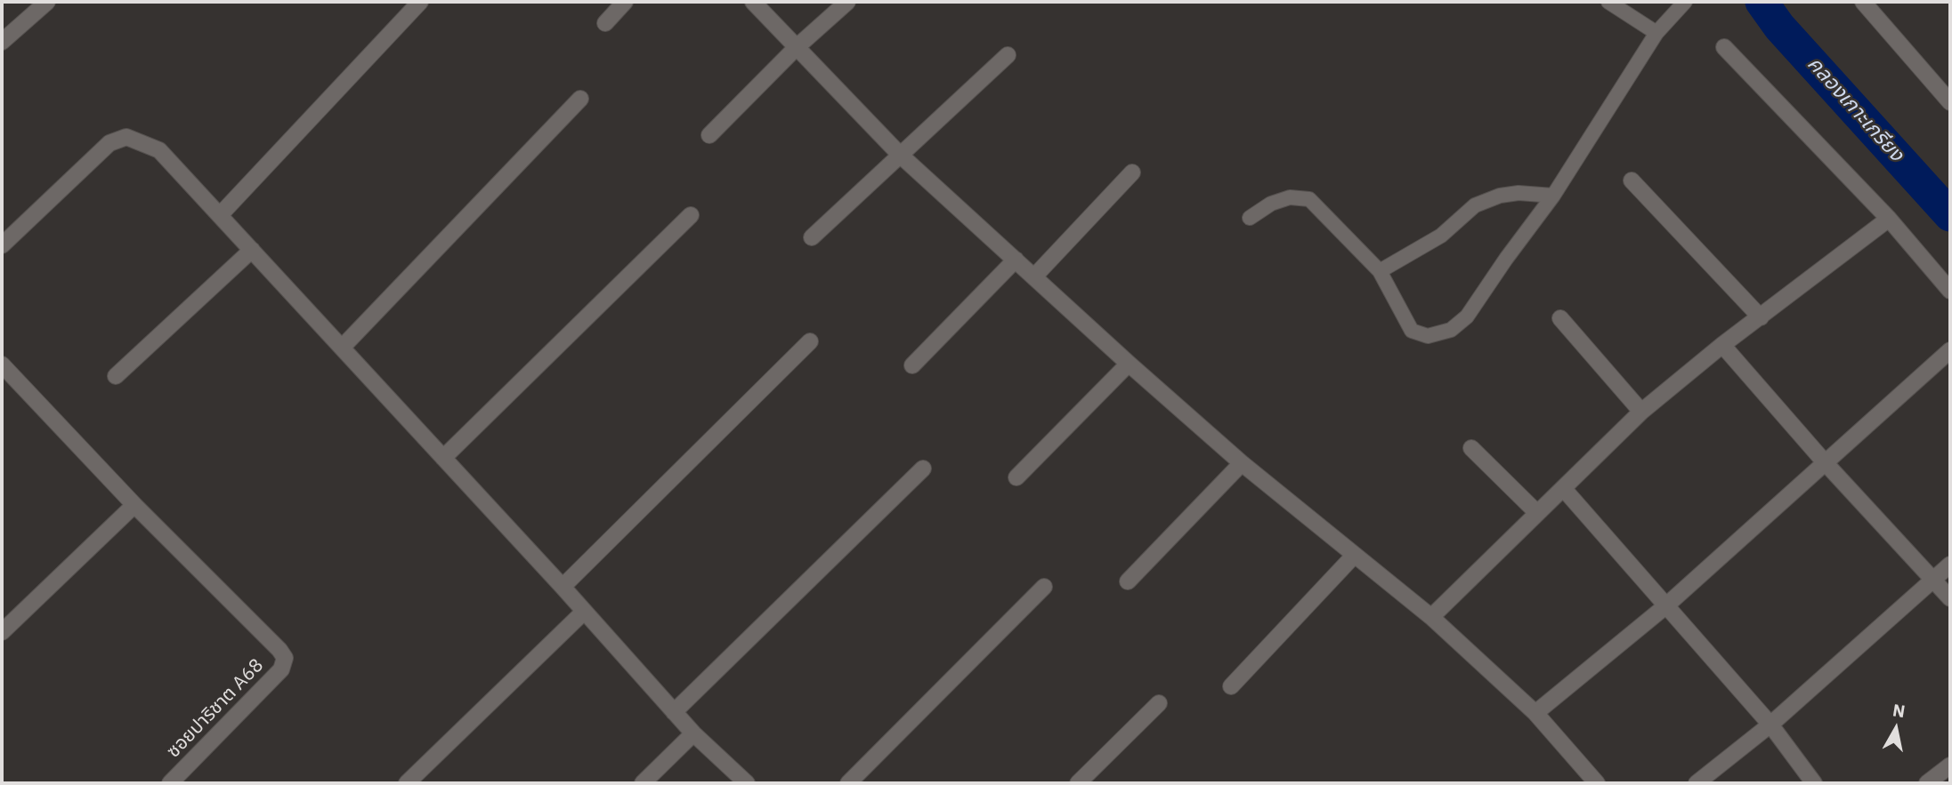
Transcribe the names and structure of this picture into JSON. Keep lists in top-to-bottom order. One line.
{"streets":{"street":["ซอยปาริชาต A68"]},"water":["คลองเกาะเกรียง"],"north":"top"}
